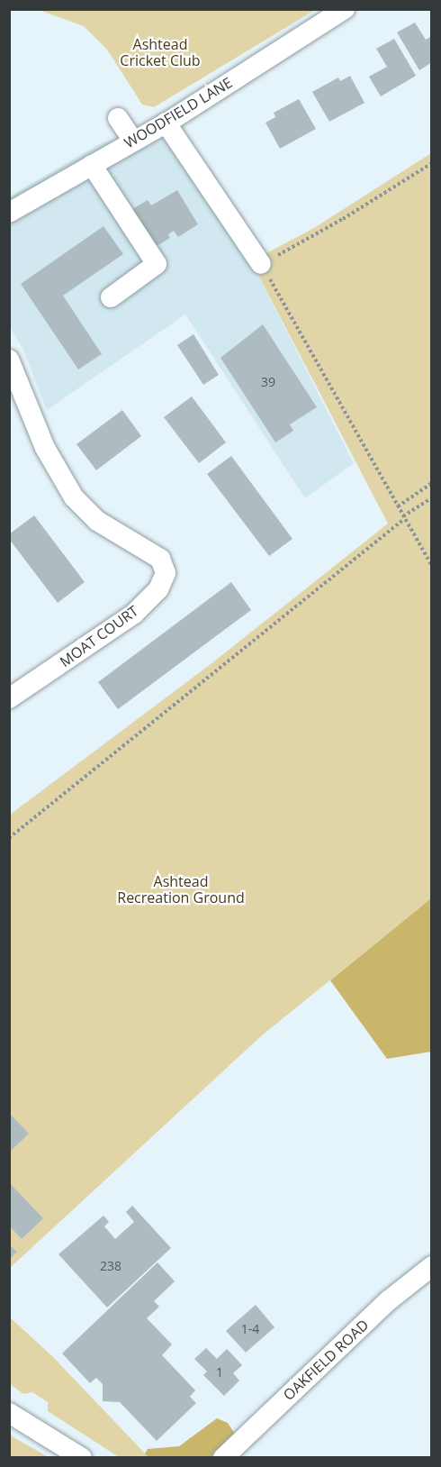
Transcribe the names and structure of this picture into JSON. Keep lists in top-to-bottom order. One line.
{"streets":{"street":["WOODFIELD LANE","MOAT COURT","OAKFIELD ROAD"]},"parks":["Ashtead Cricket Club","Ashtead Recreation Ground"],"house_numbers":["39","238","1-4","1"]}
